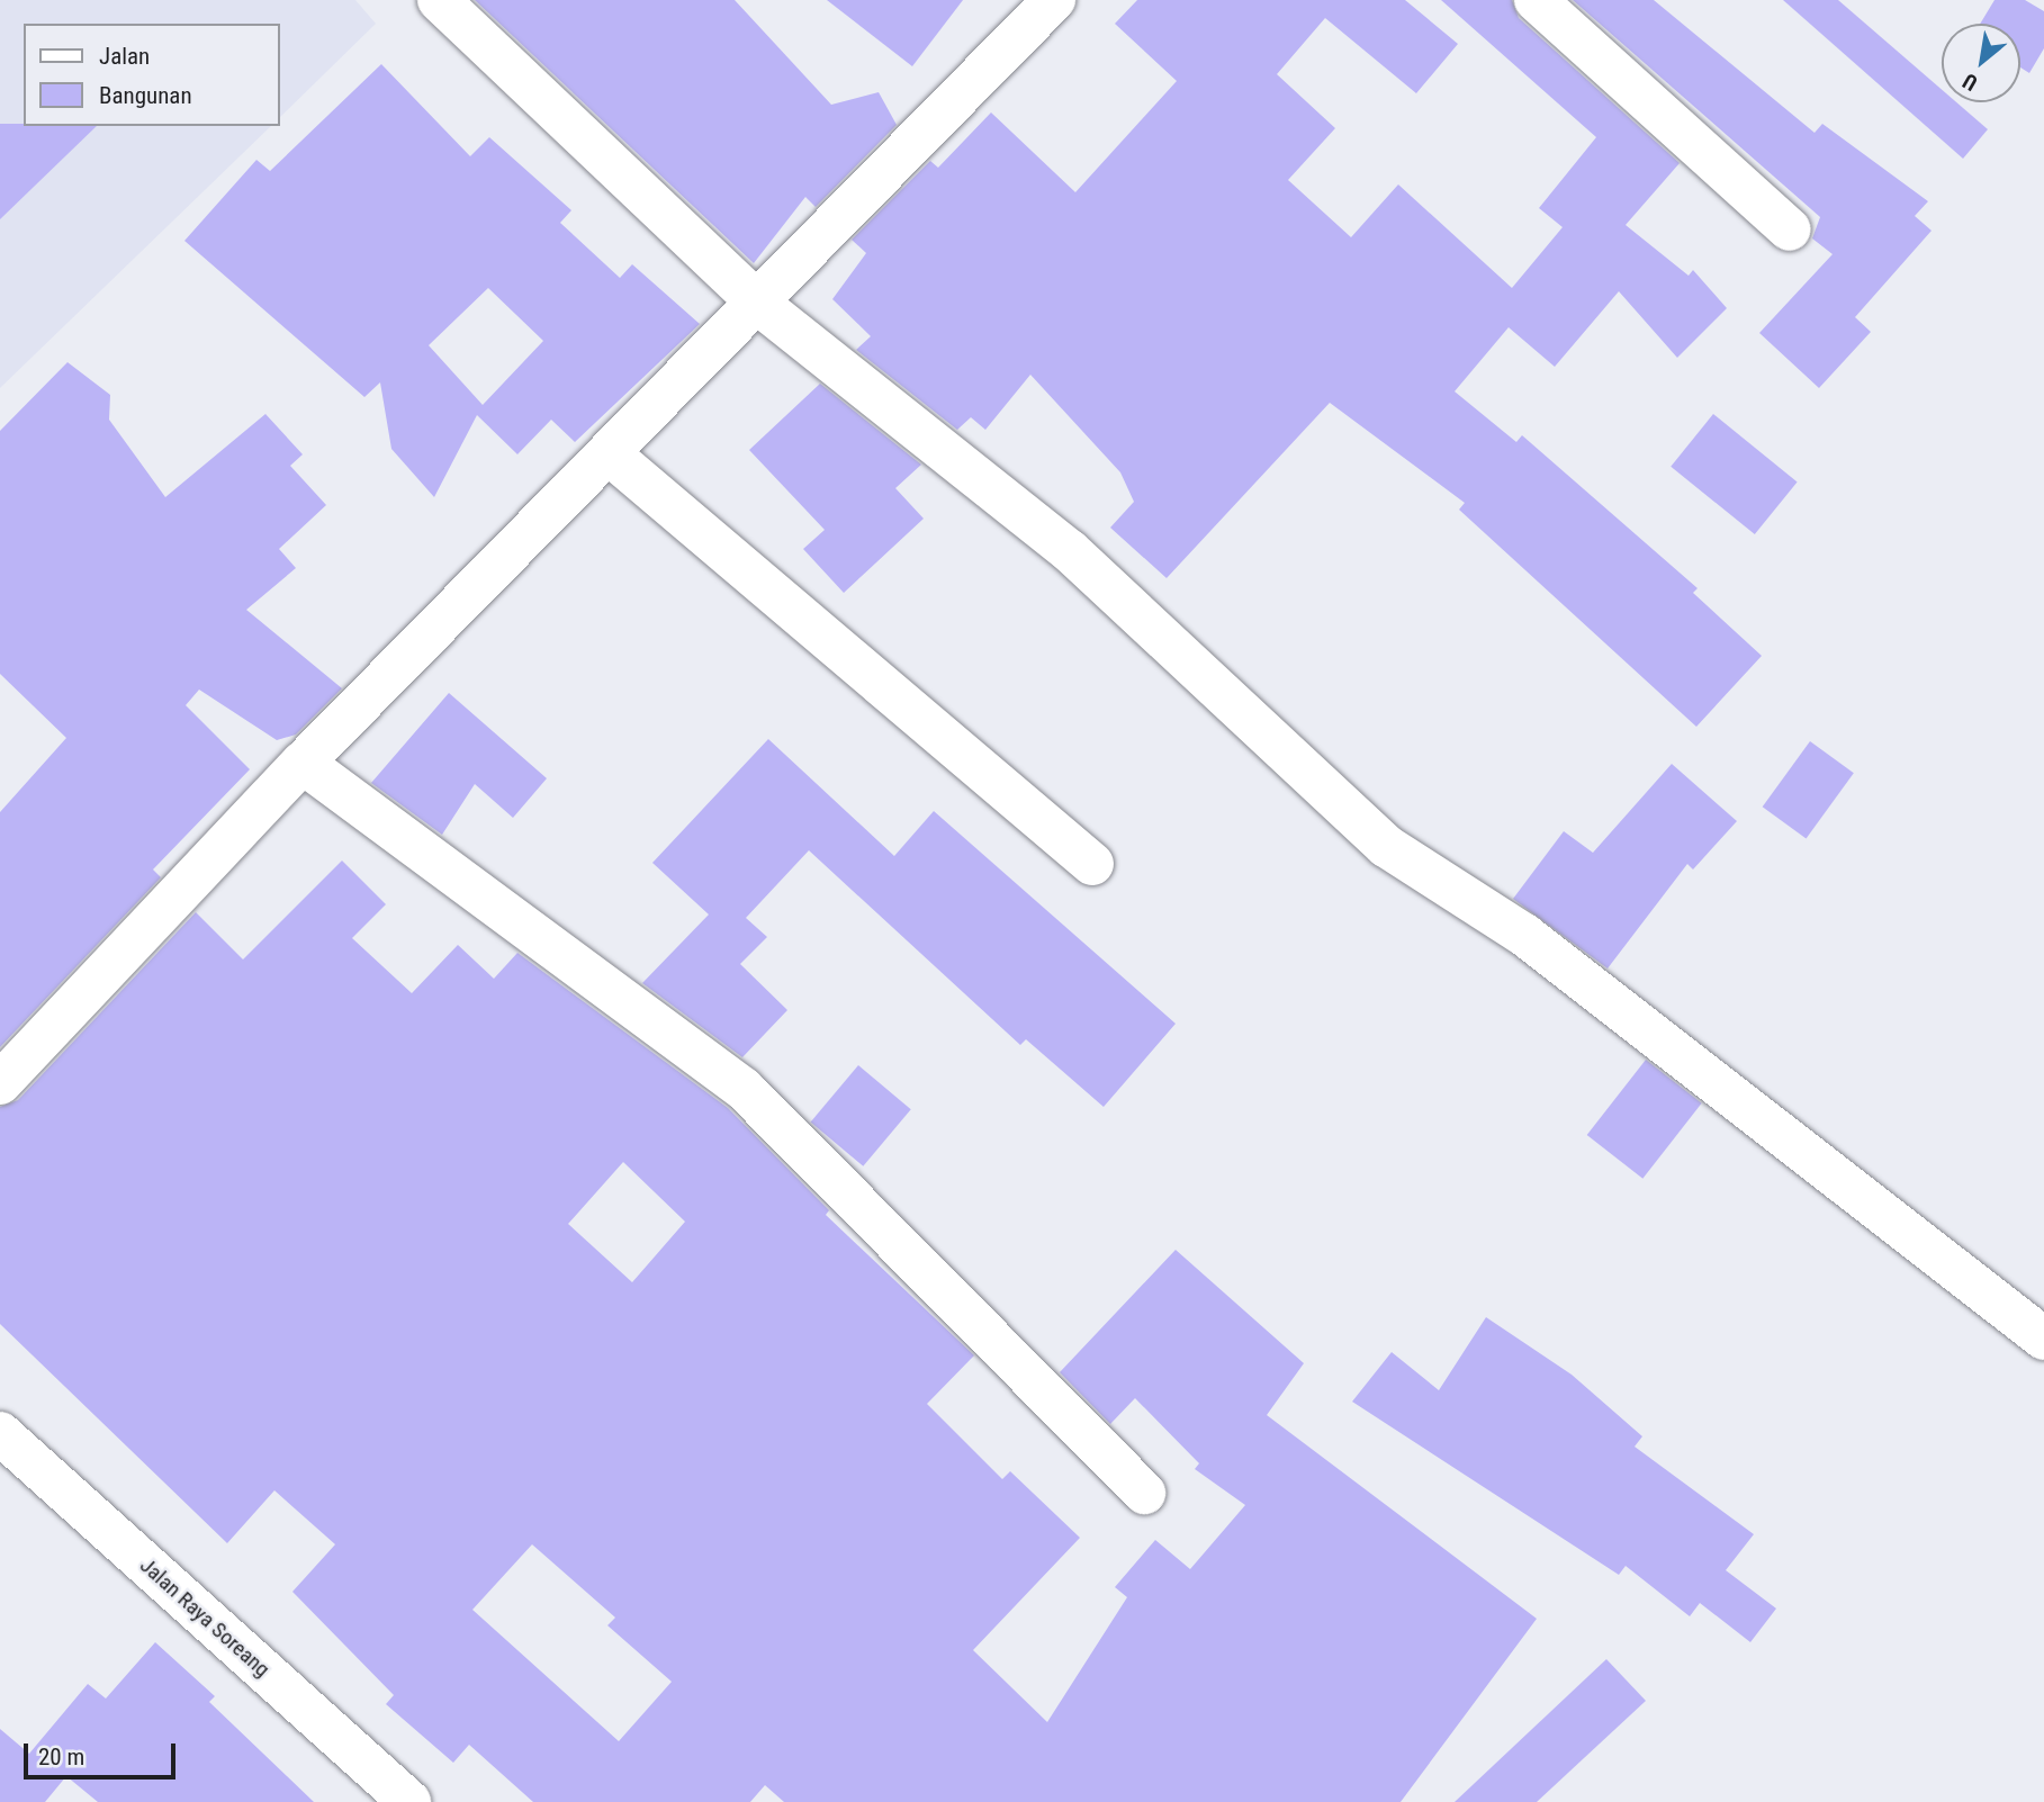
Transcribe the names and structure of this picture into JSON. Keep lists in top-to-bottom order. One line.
{"streets":{"street":["Jalan Raya Soreang"]},"legend":["Jalan","Bangunan"],"scale_bar":"20 m","north":"bottom left"}
